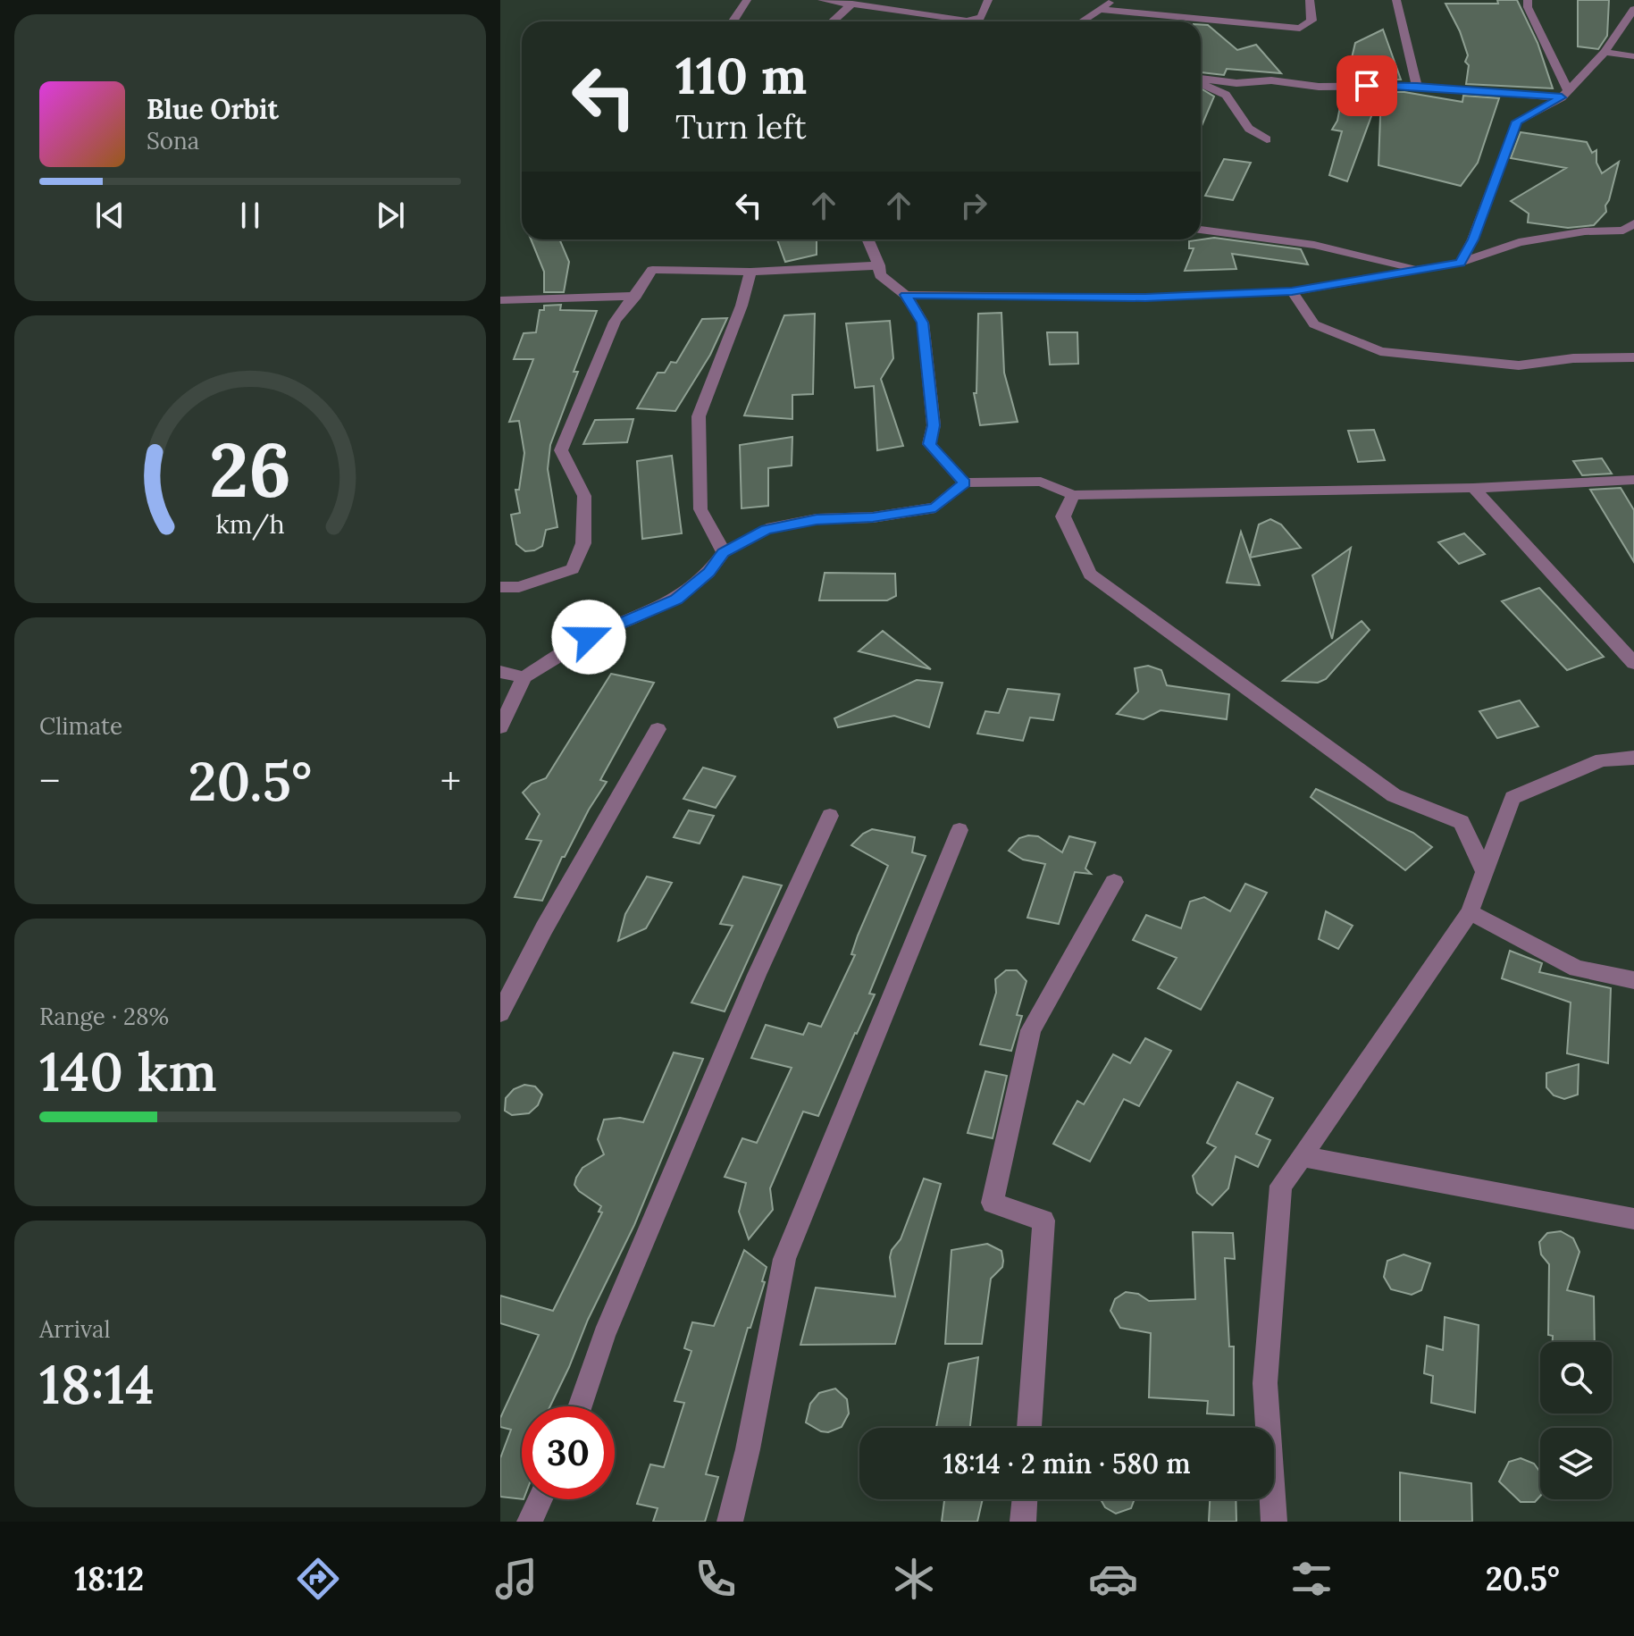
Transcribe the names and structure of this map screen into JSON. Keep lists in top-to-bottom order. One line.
{"page":{"turn":["110 m","Turn left"],"song":["Blue Orbit","Sona"],"tile":["Climate",["Range · 28%","140 km"],["Arrival","18:14"]],"heat":["−","20.5°","+"],"limit":"30","trip":"18:14 · 2 min · 580 m","tabs":["18:12","20.5°"],"gauge":["26","km/h"]}}
